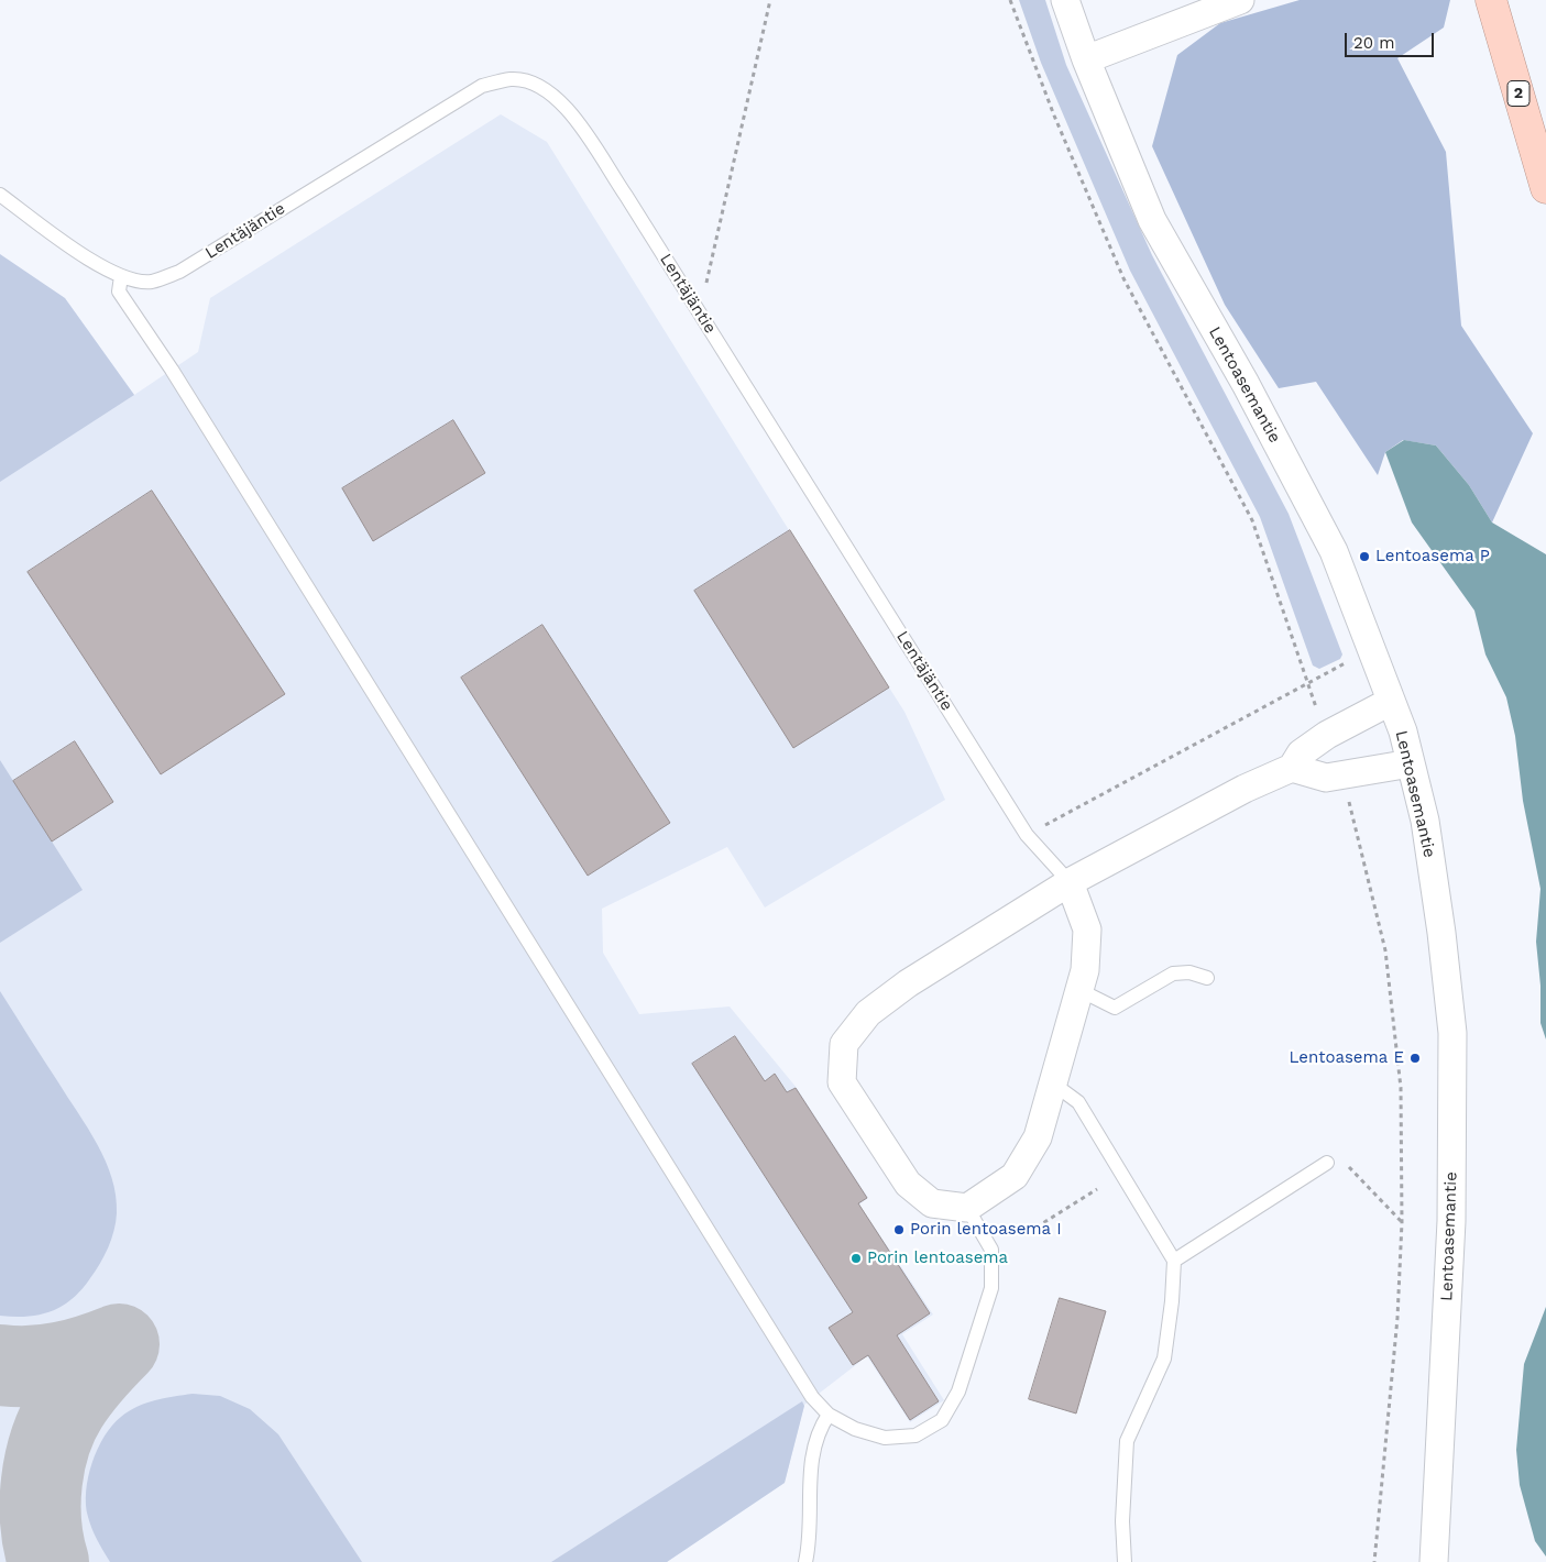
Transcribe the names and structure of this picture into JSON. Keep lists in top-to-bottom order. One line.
{"streets":{"highway":["2"],"street":["Lentoasemantie"],"lane":["Lentäjäntie"]},"places":["Lentoasema P","Lentoasema E","Porin lentoasema I","Porin lentoasema"],"scale_bar":"20 m"}
